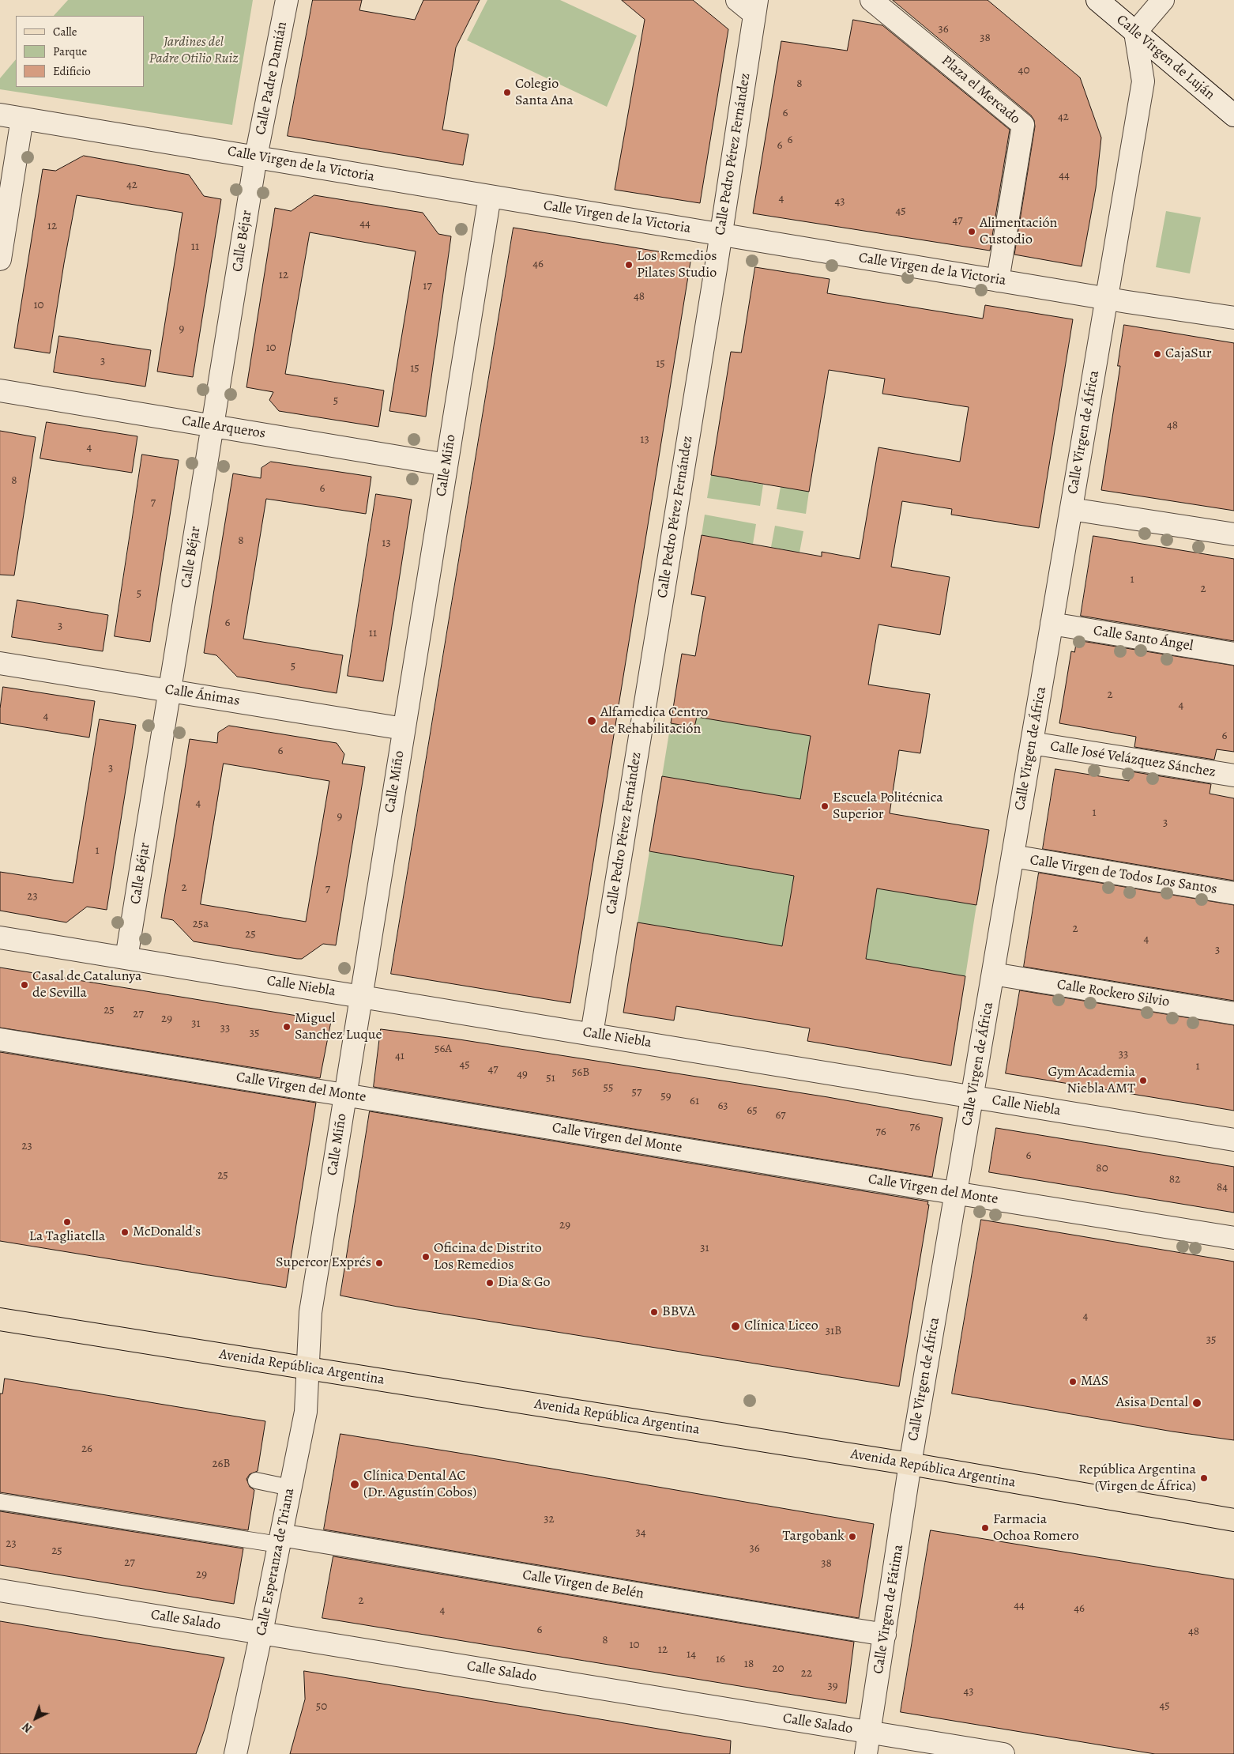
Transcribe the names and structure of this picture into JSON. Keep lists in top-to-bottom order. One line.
{"streets":{"main road":["Avenida República Argentina"],"street":["Calle Virgen de Luján","Calle Padre Damián","Plaza el Mercado","Calle Pedro Pérez Fernández","Calle Virgen de la Victoria","Calle Béjar","Calle Arqueros","Calle Virgen de África","Calle Miño","Calle Santo Ángel","Calle Ánimas","Calle José Velázquez Sánchez","Calle Virgen de Todos Los Santos","Calle Niebla","Calle Rockero Silvio","Calle Virgen del Monte","Calle Esperanza de Triana","Calle Virgen de Belén","Calle Virgen de Fátima","Calle Salado"]},"crossings":[["Calle Virgen de Luján","Calle Virgen de África"],["Calle Padre Damián","Calle Virgen de la Victoria"],["Calle Padre Damián","Calle Béjar"],["Plaza el Mercado","Calle Virgen de la Victoria"],["Calle Pedro Pérez Fernández","Calle Virgen de la Victoria"],["Calle Pedro Pérez Fernández","Calle Niebla"],["Calle Virgen de la Victoria","Calle Béjar"],["Calle Virgen de la Victoria","Calle Virgen de África"],["Calle Virgen de la Victoria","Calle Miño"],["Calle Béjar","Calle Arqueros"],["Calle Béjar","Calle Ánimas"],["Calle Béjar","Calle Niebla"],["Calle Arqueros","Calle Miño"],["Calle Virgen de África","Calle Santo Ángel"],["Calle Virgen de África","Calle José Velázquez Sánchez"],["Calle Virgen de África","Calle Virgen de Todos Los Santos"],["Calle Virgen de África","Calle Niebla"],["Calle Virgen de África","Calle Rockero Silvio"],["Calle Virgen de África","Calle Virgen del Monte"],["Calle Virgen de África","Avenida República Argentina"],["Calle Virgen de África","Calle Virgen de Fátima"],["Calle Miño","Calle Ánimas"],["Calle Miño","Calle Niebla"],["Calle Miño","Calle Virgen del Monte"],["Calle Miño","Avenida República Argentina"],["Calle Miño","Calle Esperanza de Triana"],["Avenida República Argentina","Calle Esperanza de Triana"],["Avenida República Argentina","Calle Virgen de Fátima"],["Calle Esperanza de Triana","Calle Virgen de Belén"],["Calle Esperanza de Triana","Calle Salado"],["Calle Virgen de Belén","Calle Virgen de Fátima"],["Calle Virgen de Fátima","Calle Salado"]],"parks":["Jardines del Padre Otilio Ruiz"],"places":["Colegio Santa Ana","Alimentación Custodio","Los Remedios Pilates Studio","CajaSur","Alfamedica Centro de Rehabilitación","Escuela Politécnica Superior","Casal de Catalunya de Sevilla","Miguel Sanchez Luque","Gym Academia Niebla AMT","La Tagliatella","McDonald's","Oficina de Distrito Los Remedios","Supercor Exprés","Dia & Go","BBVA","Clínica Liceo","MAS","Asisa Dental","República Argentina (Virgen de África)","Clínica Dental AC (Dr. Agustín Cobos)","Farmacia Ochoa Romero","Targobank"],"house_numbers":["36","38","40","8","6","42","6","6","44","42","4","43","45","47","44","12","11","46","12","17","48","10","9","10","3","15","15","5","48","13","4","8","6","7","8","13","1","2","5","6","3","11","5","2","4","4","6","6","3","4","1","9","3","1","2","7","23","25a","2","25","4","3","25","27","29","31","33","35","56A","33","41","45","1","47","56B","49","51","55","57","59","61","63","65","67","76","76","23","6","80","25","82","84","29","31","4","31B","35","26","26B","32","34","23","36","25","27","38","29","2","44","46","4","6","48","8","10","12","14","16","18","20","22","39","43","45","50"],"legend":["Calle","Parque","Edificio"],"north":"bottom left"}
